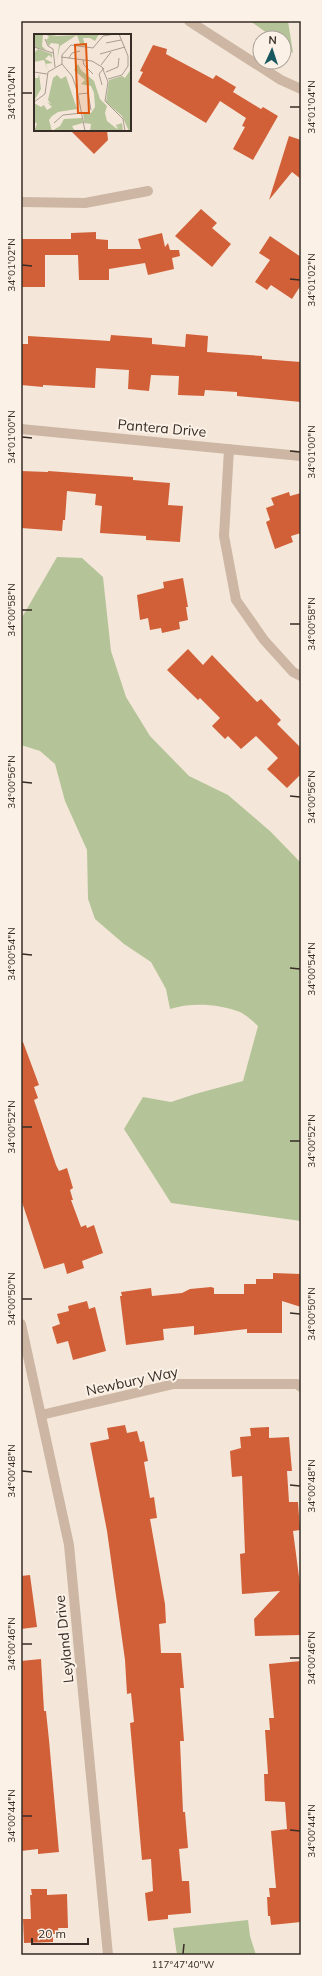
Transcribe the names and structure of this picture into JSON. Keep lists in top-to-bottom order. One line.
{"streets":{"street":["Pantera Drive","Newbury Way","Leyland Drive"]},"crossings":[["Newbury Way","Leyland Drive"]],"scale_bar":"20 m","north":"top","coordinates":["34°01'04\"N","34°01'02\"N","34°01'00\"N","34°00'58\"N","34°00'56\"N","34°00'54\"N","34°00'52\"N","34°00'50\"N","34°00'48\"N","34°00'46\"N","34°00'44\"N","117°47'40\"W"]}
